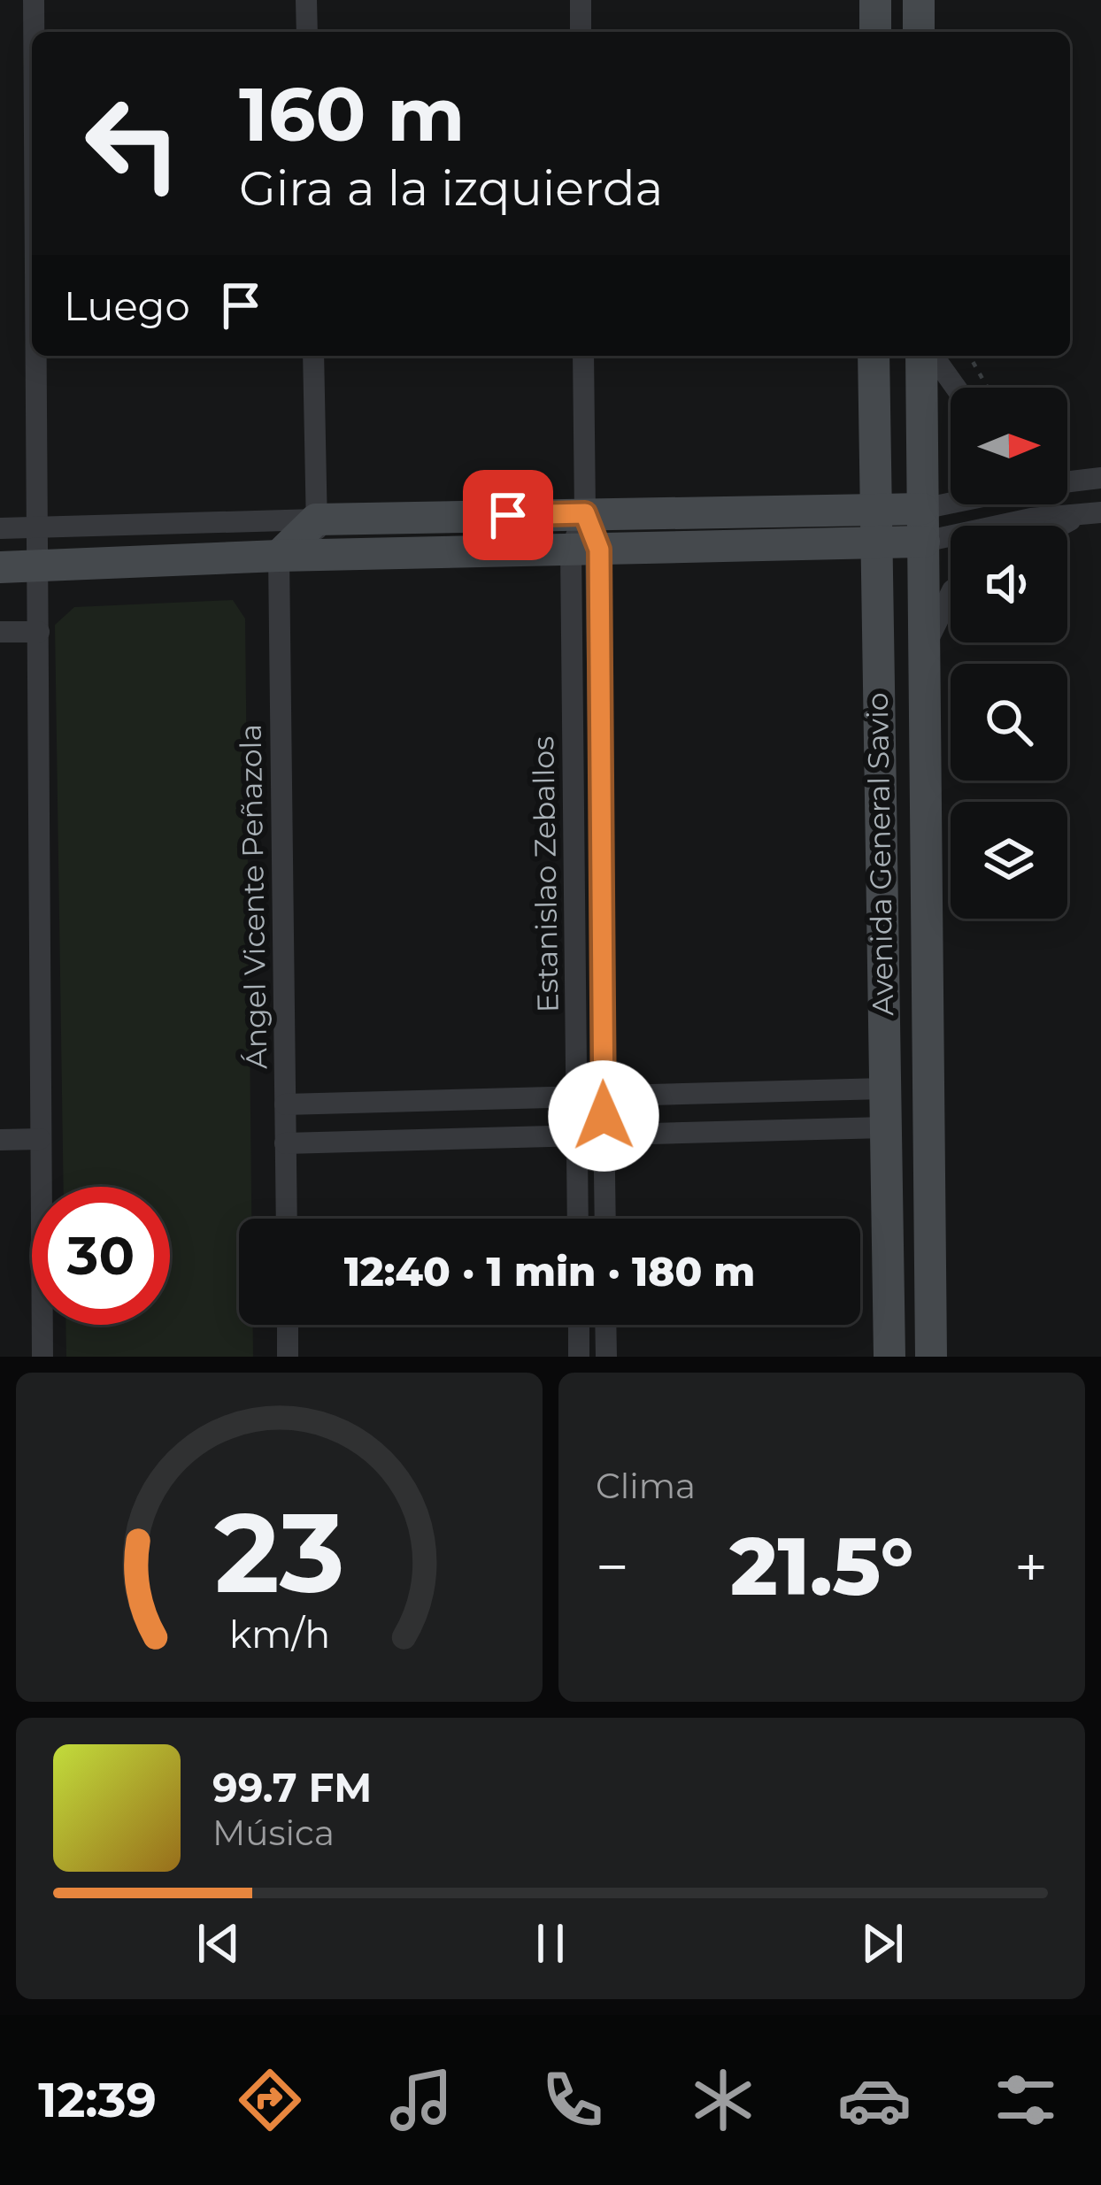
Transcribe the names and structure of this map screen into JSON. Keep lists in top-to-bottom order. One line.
{"streets":{"main road":["Avenida General Savio"],"street":["Estanislao Zeballos","Ángel Vicente Peñazola"]},"north":"right","page":{"turn":["160 m","Gira a la izquierda"],"then":"Luego","limit":"30","trip":"12:40 · 1 min · 180 m","tile":"Clima","heat":["−","21.5°","+"],"song":["99.7 FM","Música"],"tabs":"12:39","gauge":["23","km/h"]}}
